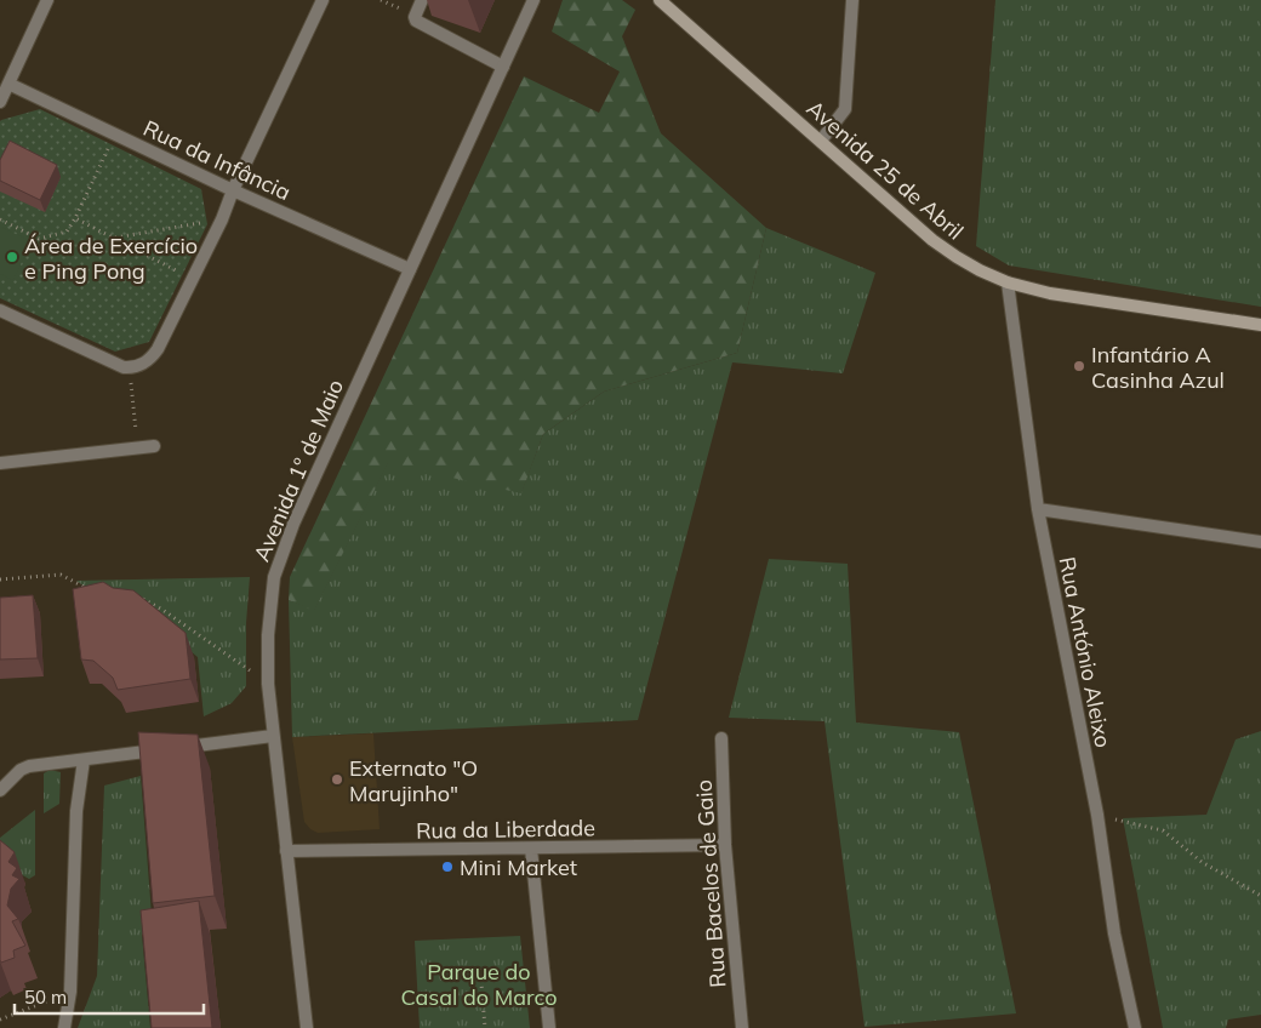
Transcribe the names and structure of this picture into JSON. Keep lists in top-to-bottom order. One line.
{"streets":{"main road":["Avenida 25 de Abril"],"street":["Rua da Infância","Avenida 1º de Maio","Rua António Aleixo","Rua da Liberdade","Rua Bacelos de Gaio"]},"crossings":[["Rua da Infância","Avenida 1º de Maio"],["Avenida 25 de Abril","Rua António Aleixo"],["Avenida 1º de Maio","Rua da Liberdade"],["Rua da Liberdade","Rua Bacelos de Gaio"]],"parks":["Parque do Casal do Marco"],"places":["Área de Exercício e Ping Pong","Infantário A Casinha Azul","Externato \"O Marujinho\"","Mini Market"],"scale_bar":"50 m"}
